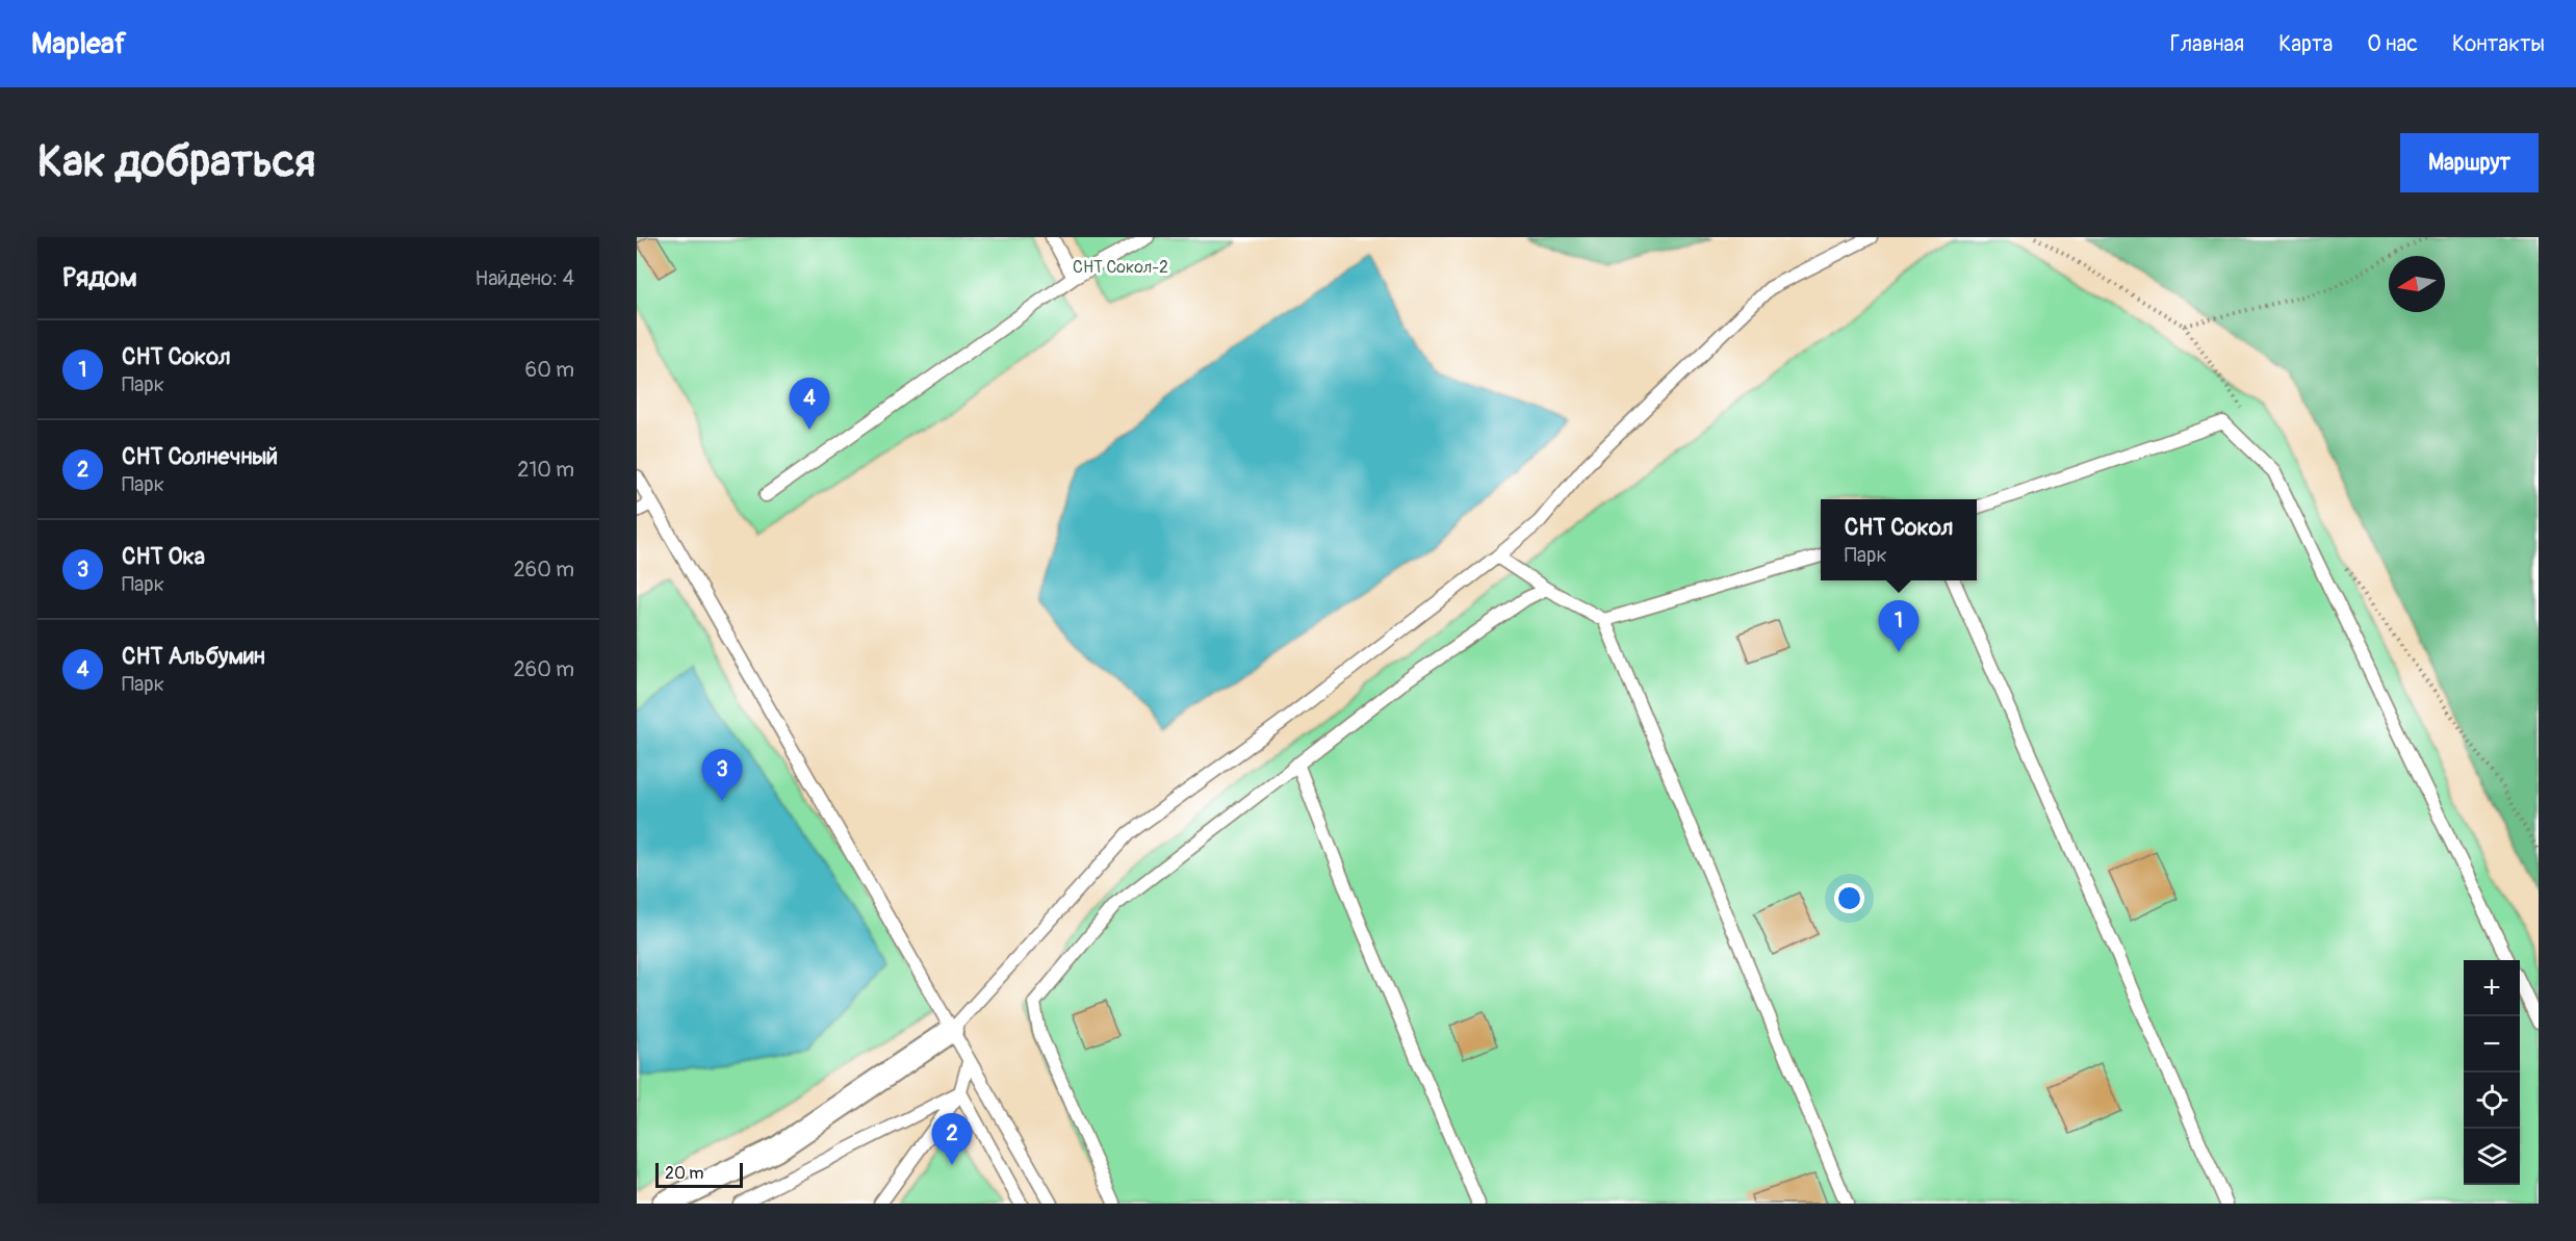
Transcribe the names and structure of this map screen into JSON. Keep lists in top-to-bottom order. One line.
{"parks":["СНТ Сокол-2"],"scale_bar":"20 m","north":"left","page":{"header":"Mapleaf","nav":["Главная","Карта","О нас","Контакты"],"buttons":"Маршрут","title":"Как добраться","heading":["Рядом","Найдено: 4"],"list":[{"mark":"1","name":"СНТ Сокол","note":"Парк","value":"60 m"},{"mark":"2","name":"СНТ Солнечный","note":"Парк","value":"210 m"},{"mark":"3","name":"СНТ Ока","note":"Парк","value":"260 m"},{"mark":"4","name":"СНТ Альбумин","note":"Парк","value":"260 m"}],"pins":["4","1","3","2"],"popup":["СНТ Сокол","Парк"],"map_buttons":["+","−"],"scale":"20 m"}}
